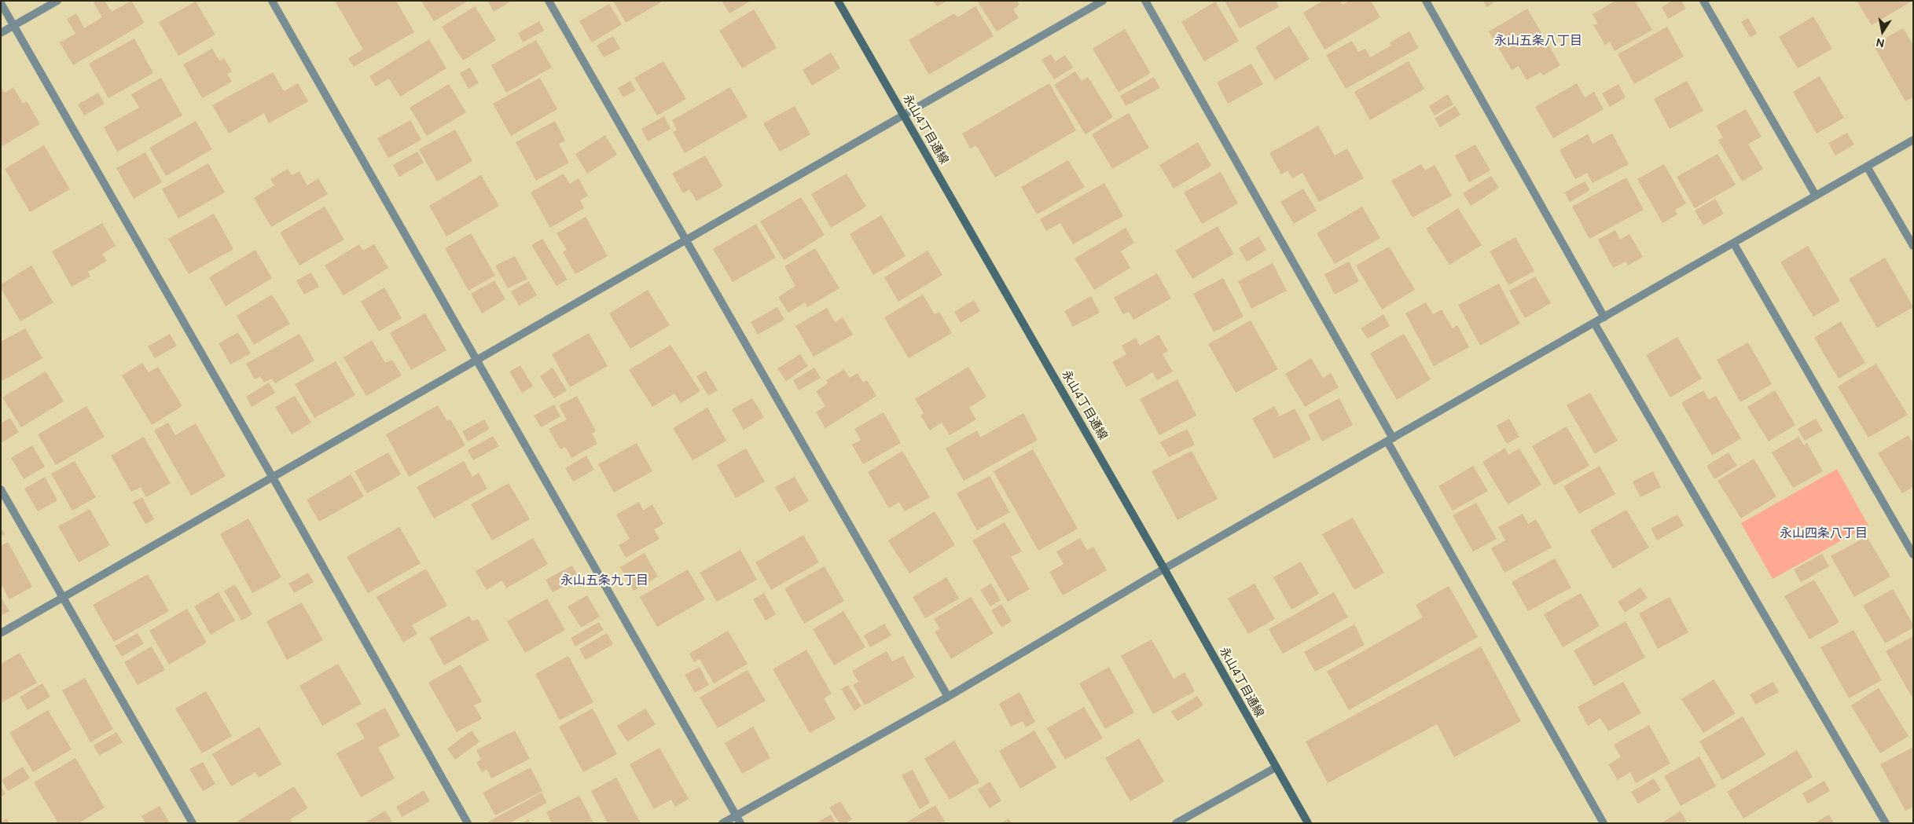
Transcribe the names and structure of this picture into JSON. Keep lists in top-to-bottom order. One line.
{"streets":{"street":["永山4丁目通線"]},"districts":["永山五条八丁目","永山四条八丁目","永山五条九丁目"],"north":"bottom"}
